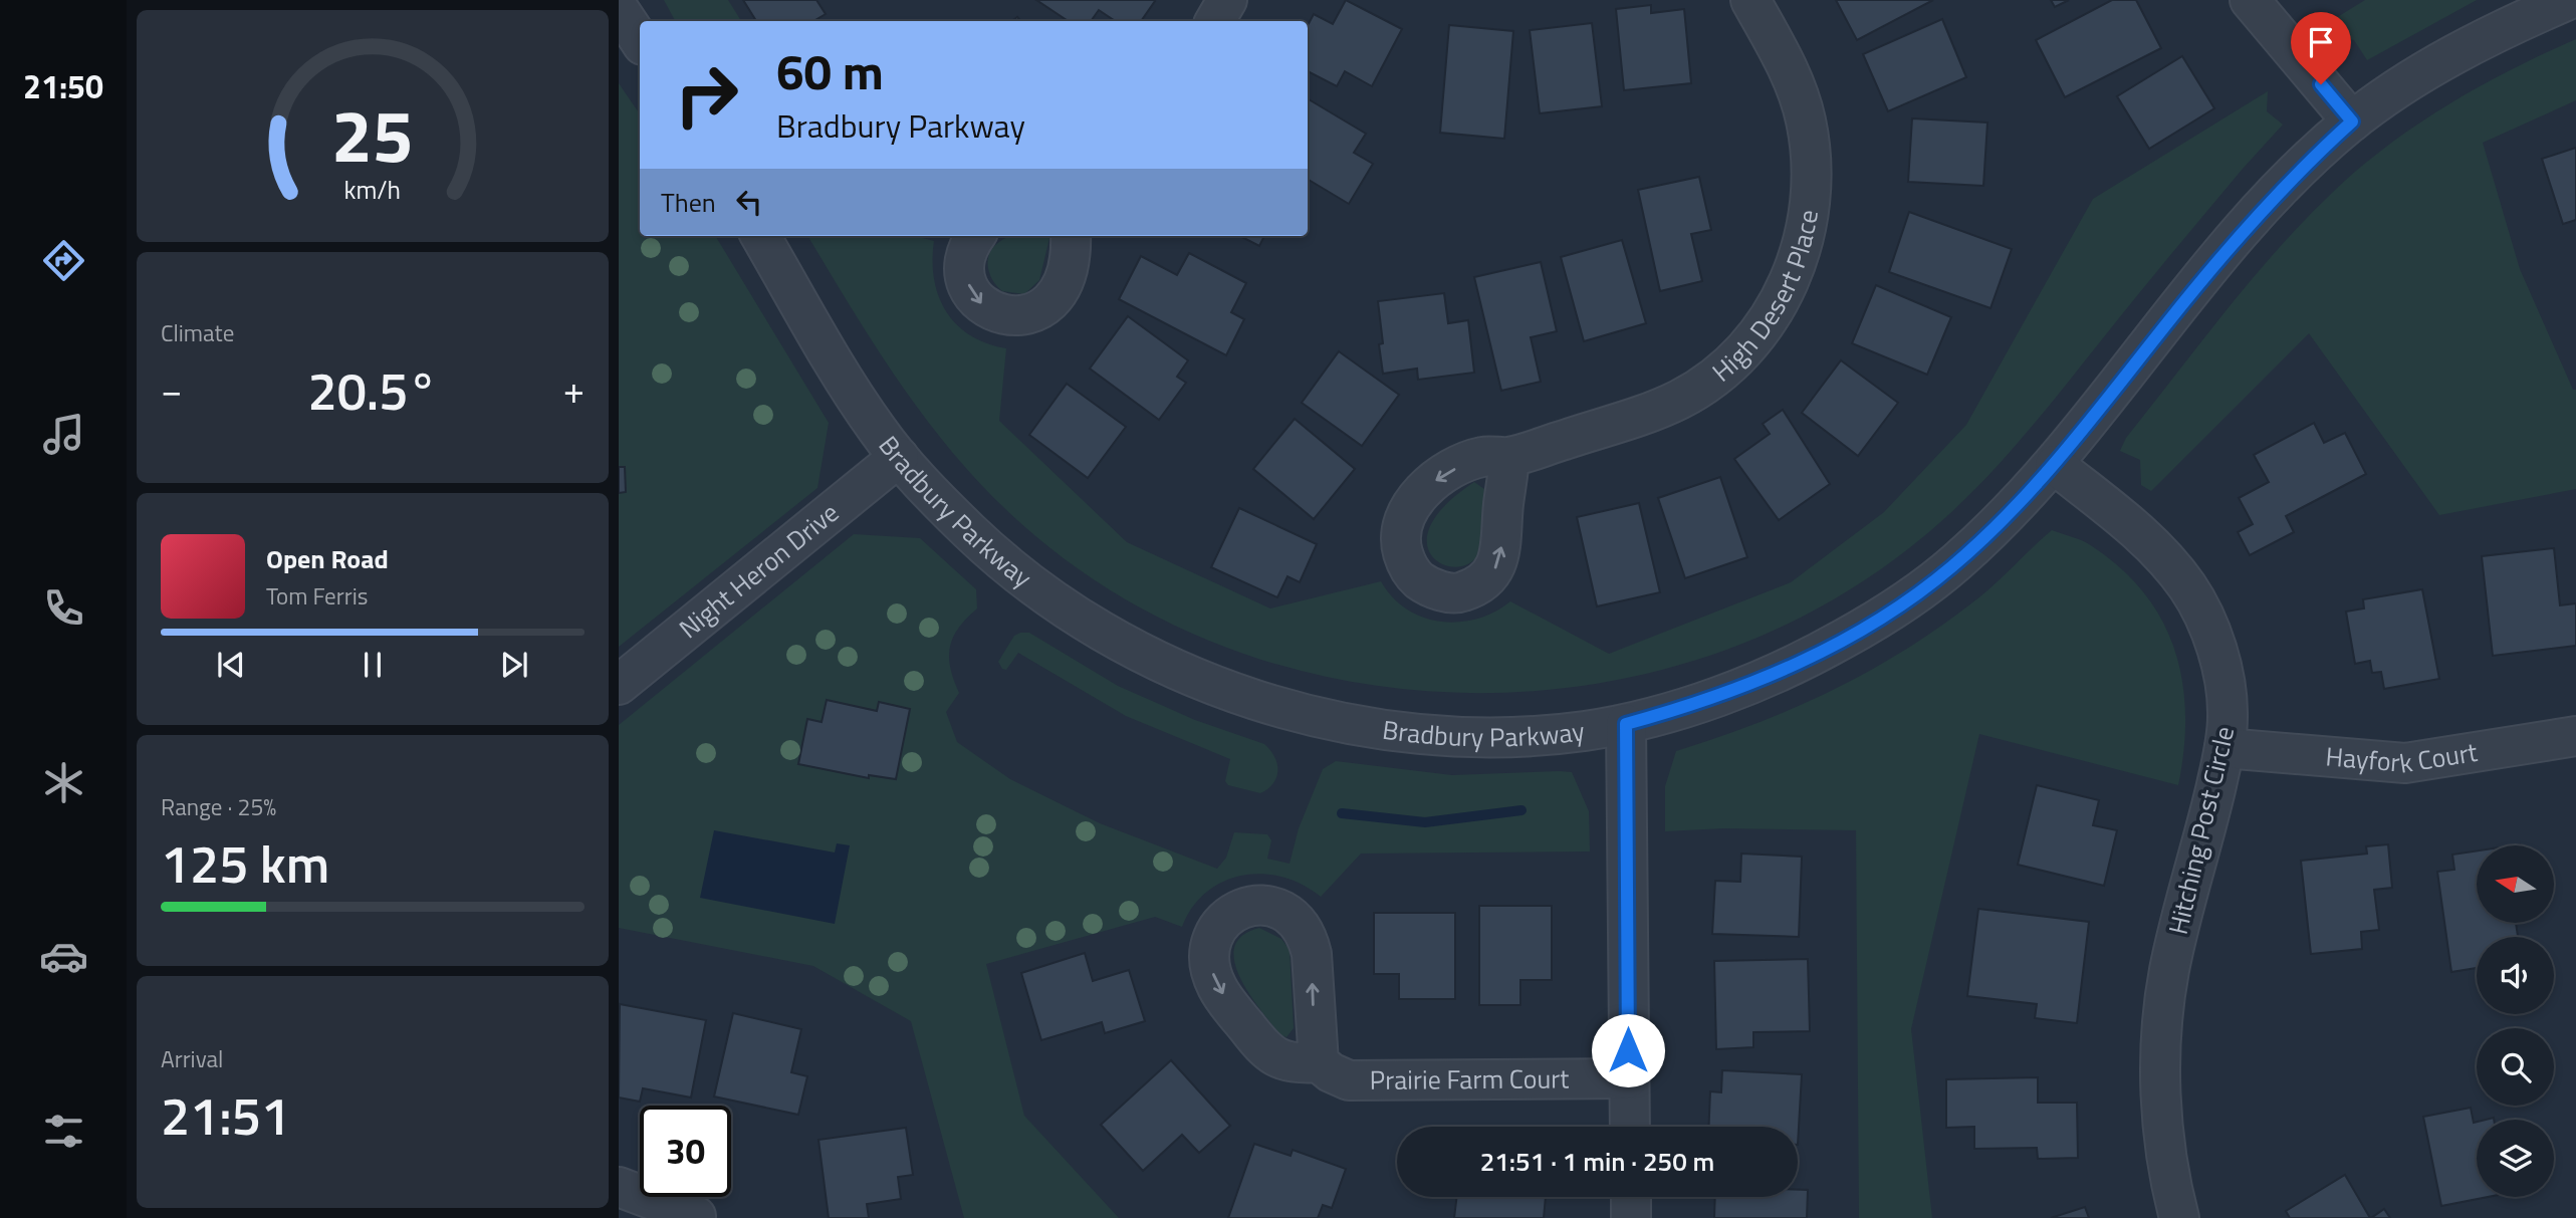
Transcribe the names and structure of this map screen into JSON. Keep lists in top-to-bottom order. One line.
{"streets":{"street":["High Desert Place","Bradbury Parkway","Night Heron Drive","Hayfork Court","Hitching Post Circle","Prairie Farm Court"]},"crossings":[["Bradbury Parkway","Night Heron Drive"],["Bradbury Parkway","Hitching Post Circle"],["Hayfork Court","Hitching Post Circle"]],"north":"left","page":{"tabs":"21:50","turn":["60 m","Bradbury Parkway"],"then":"Then","tile":["Climate",["Range · 25%","125 km"],["Arrival","21:51"]],"heat":["−","20.5°","+"],"song":["Open Road","Tom Ferris"],"limit":"30","trip":"21:51 · 1 min · 250 m","gauge":["25","km/h"]}}
